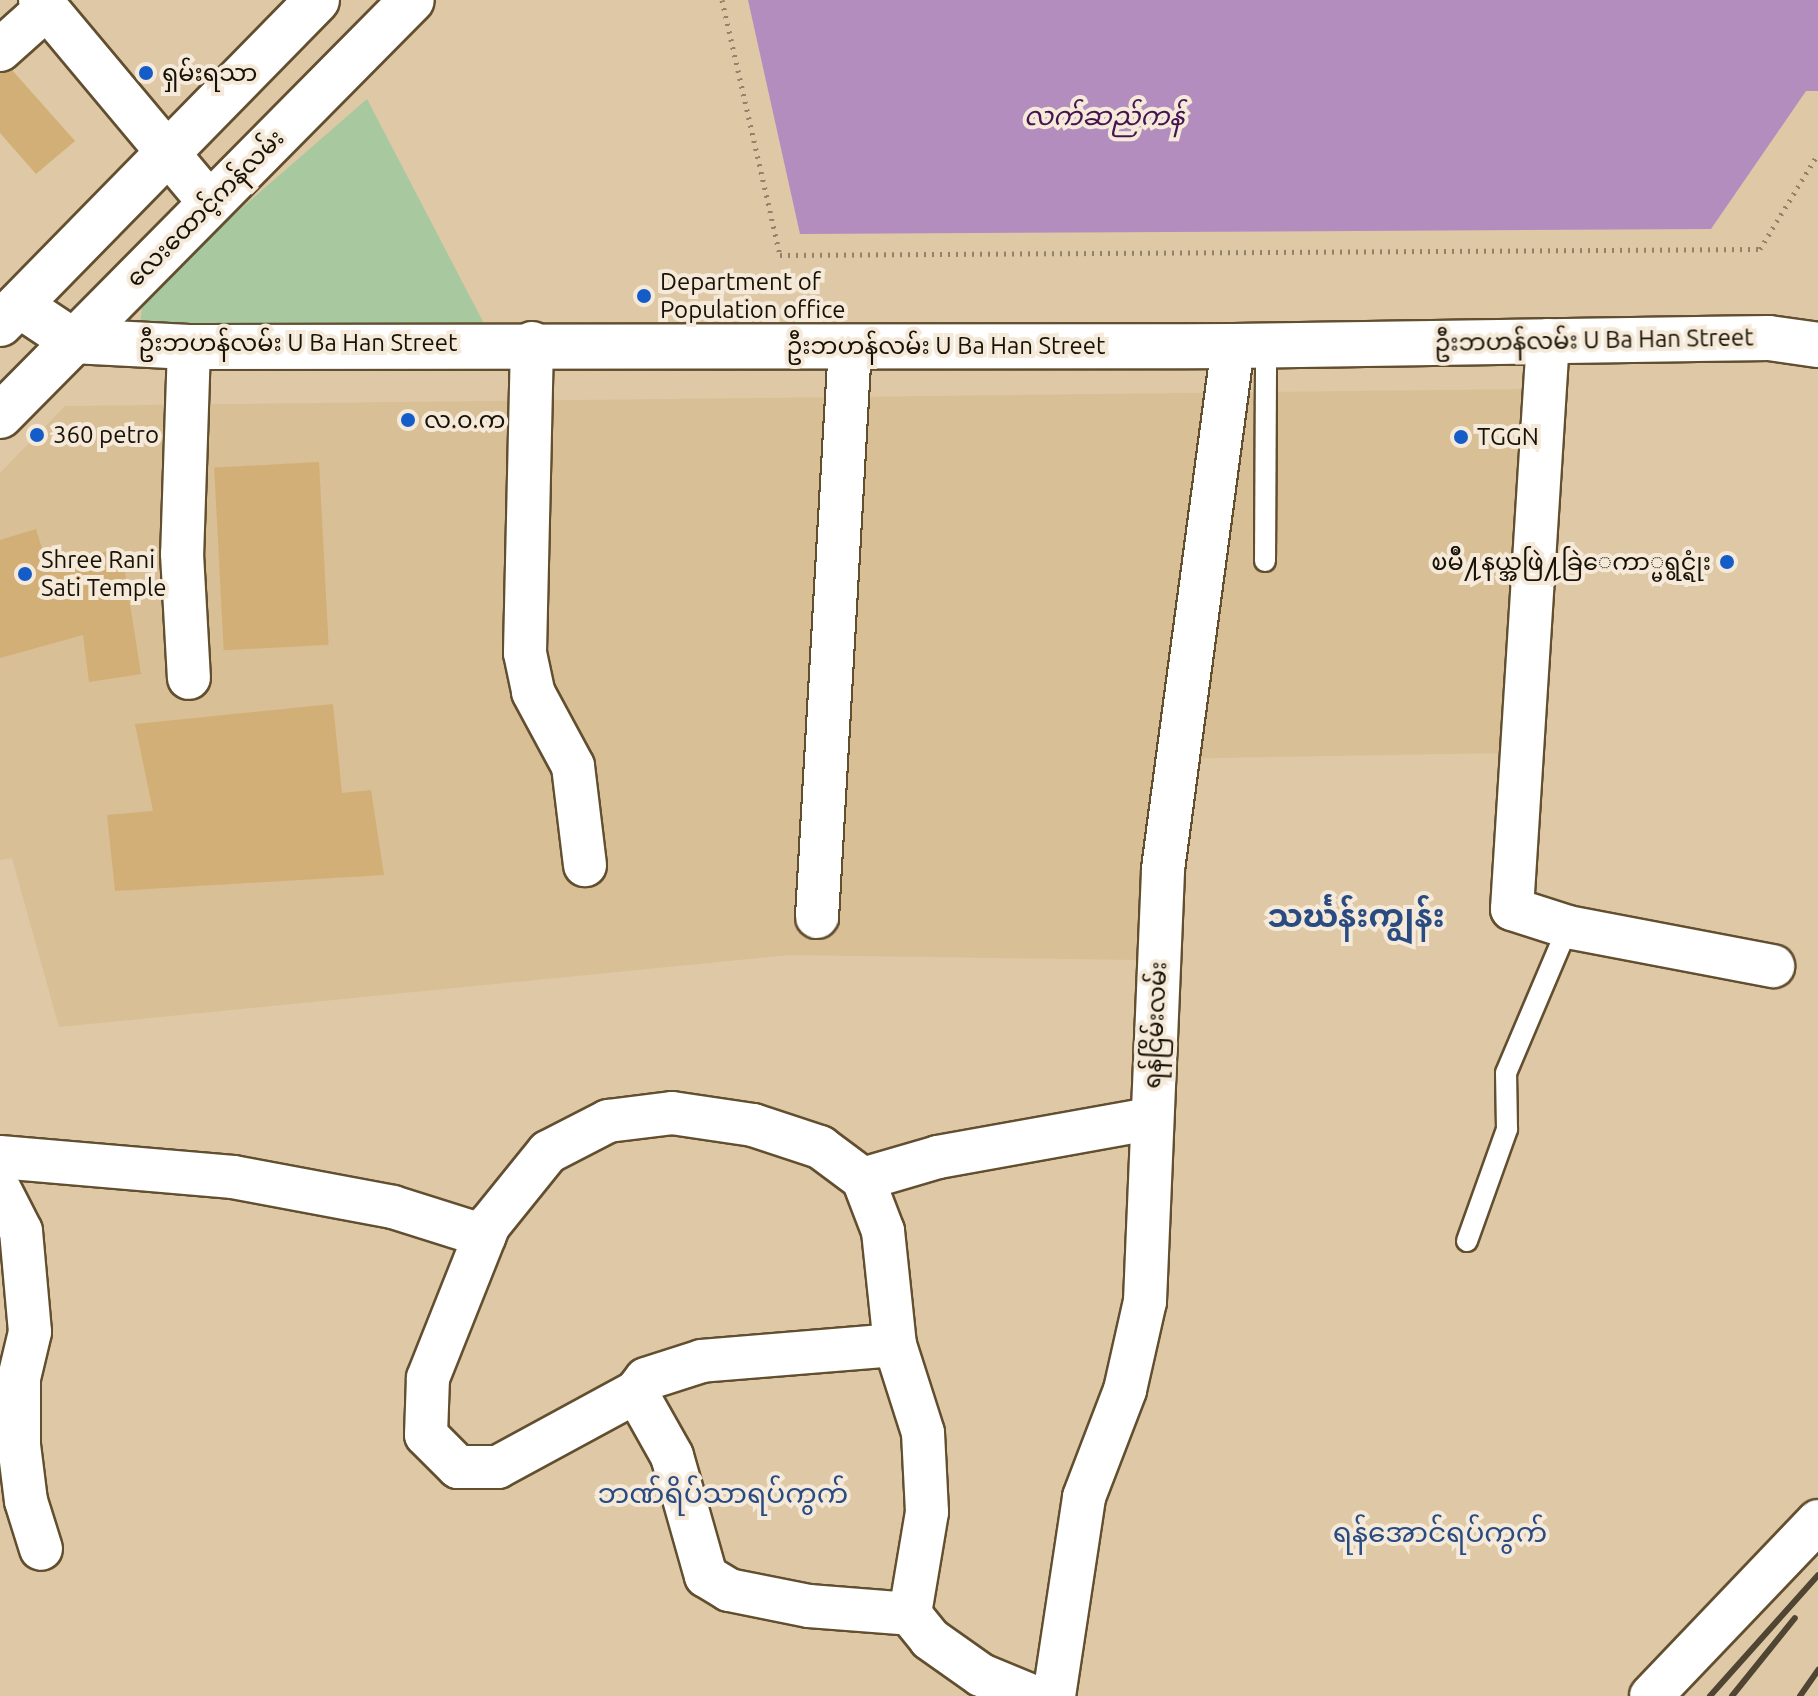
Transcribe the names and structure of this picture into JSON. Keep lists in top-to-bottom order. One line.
{"streets":{"street":["လေးထောင့်ကန်လမ်း","ဦးဘဟန်လမ်း U Ba Han Street","ရန်ငြိမ်းလမ်း"]},"crossings":[["လေးထောင့်ကန်လမ်း","ဦးဘဟန်လမ်း U Ba Han Street"],["ဦးဘဟန်လမ်း U Ba Han Street","ရန်ငြိမ်းလမ်း"]],"districts":["သင်္ဃန်းကျွန်း","ဘဏ်ရိပ်သာရပ်ကွက်","ရန်အောင်ရပ်ကွက်"],"water":["လက်ဆည်ကန်"],"places":["ရှမ်းရသာ","Department of Population office","လ.၀.က","360 petro","TGGN","ၿမိဳ႔နယ္အဖြဲ႔ခြဲေကာ္မရွင္ရုံး","Shree Rani Sati Temple"]}
